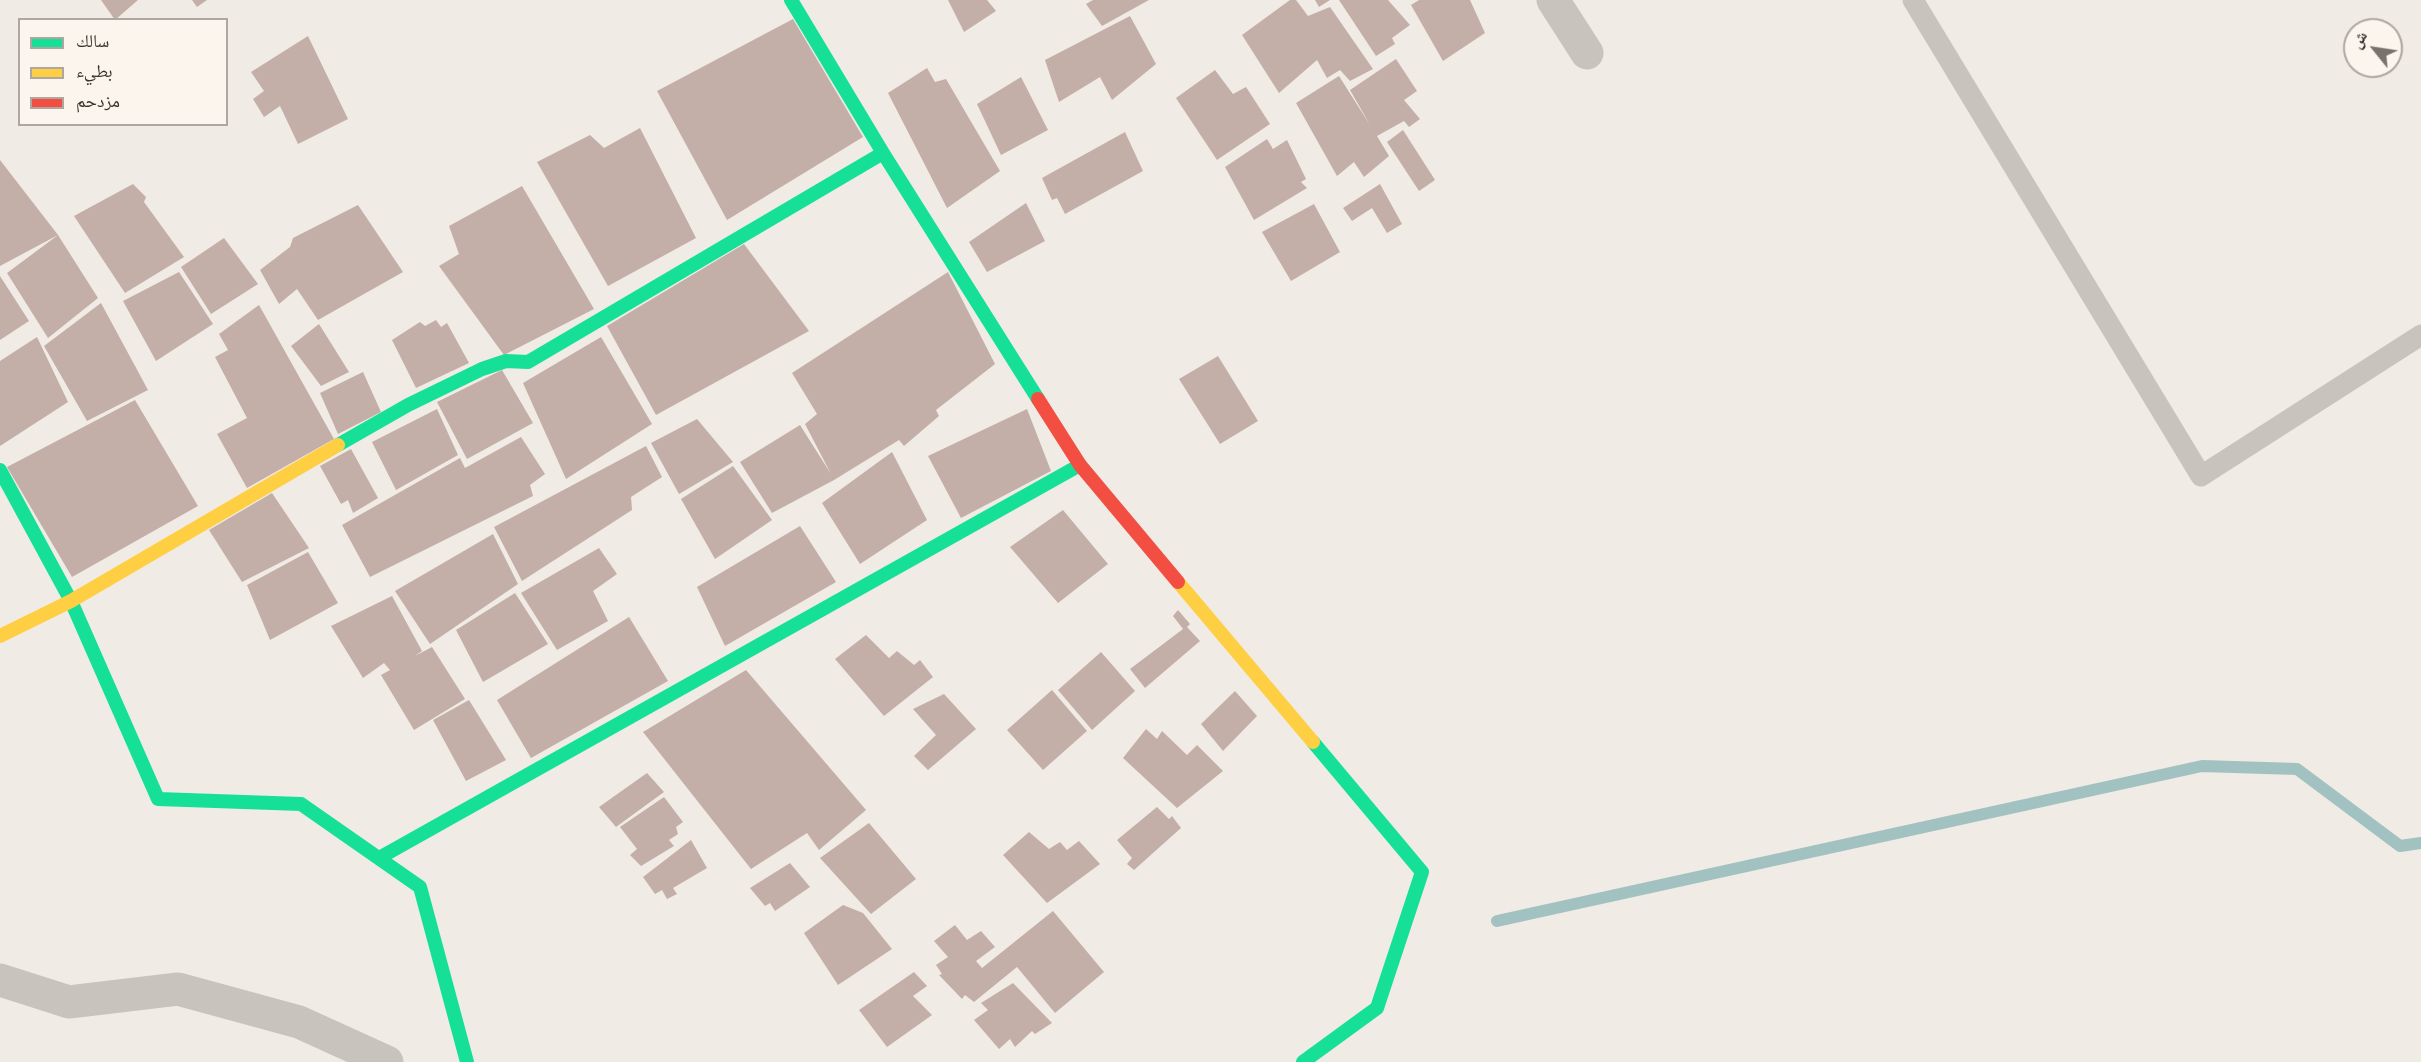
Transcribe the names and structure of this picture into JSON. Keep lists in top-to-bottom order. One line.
{"legend":["سالك","بطيء","مزدحم"],"north":"top left"}
